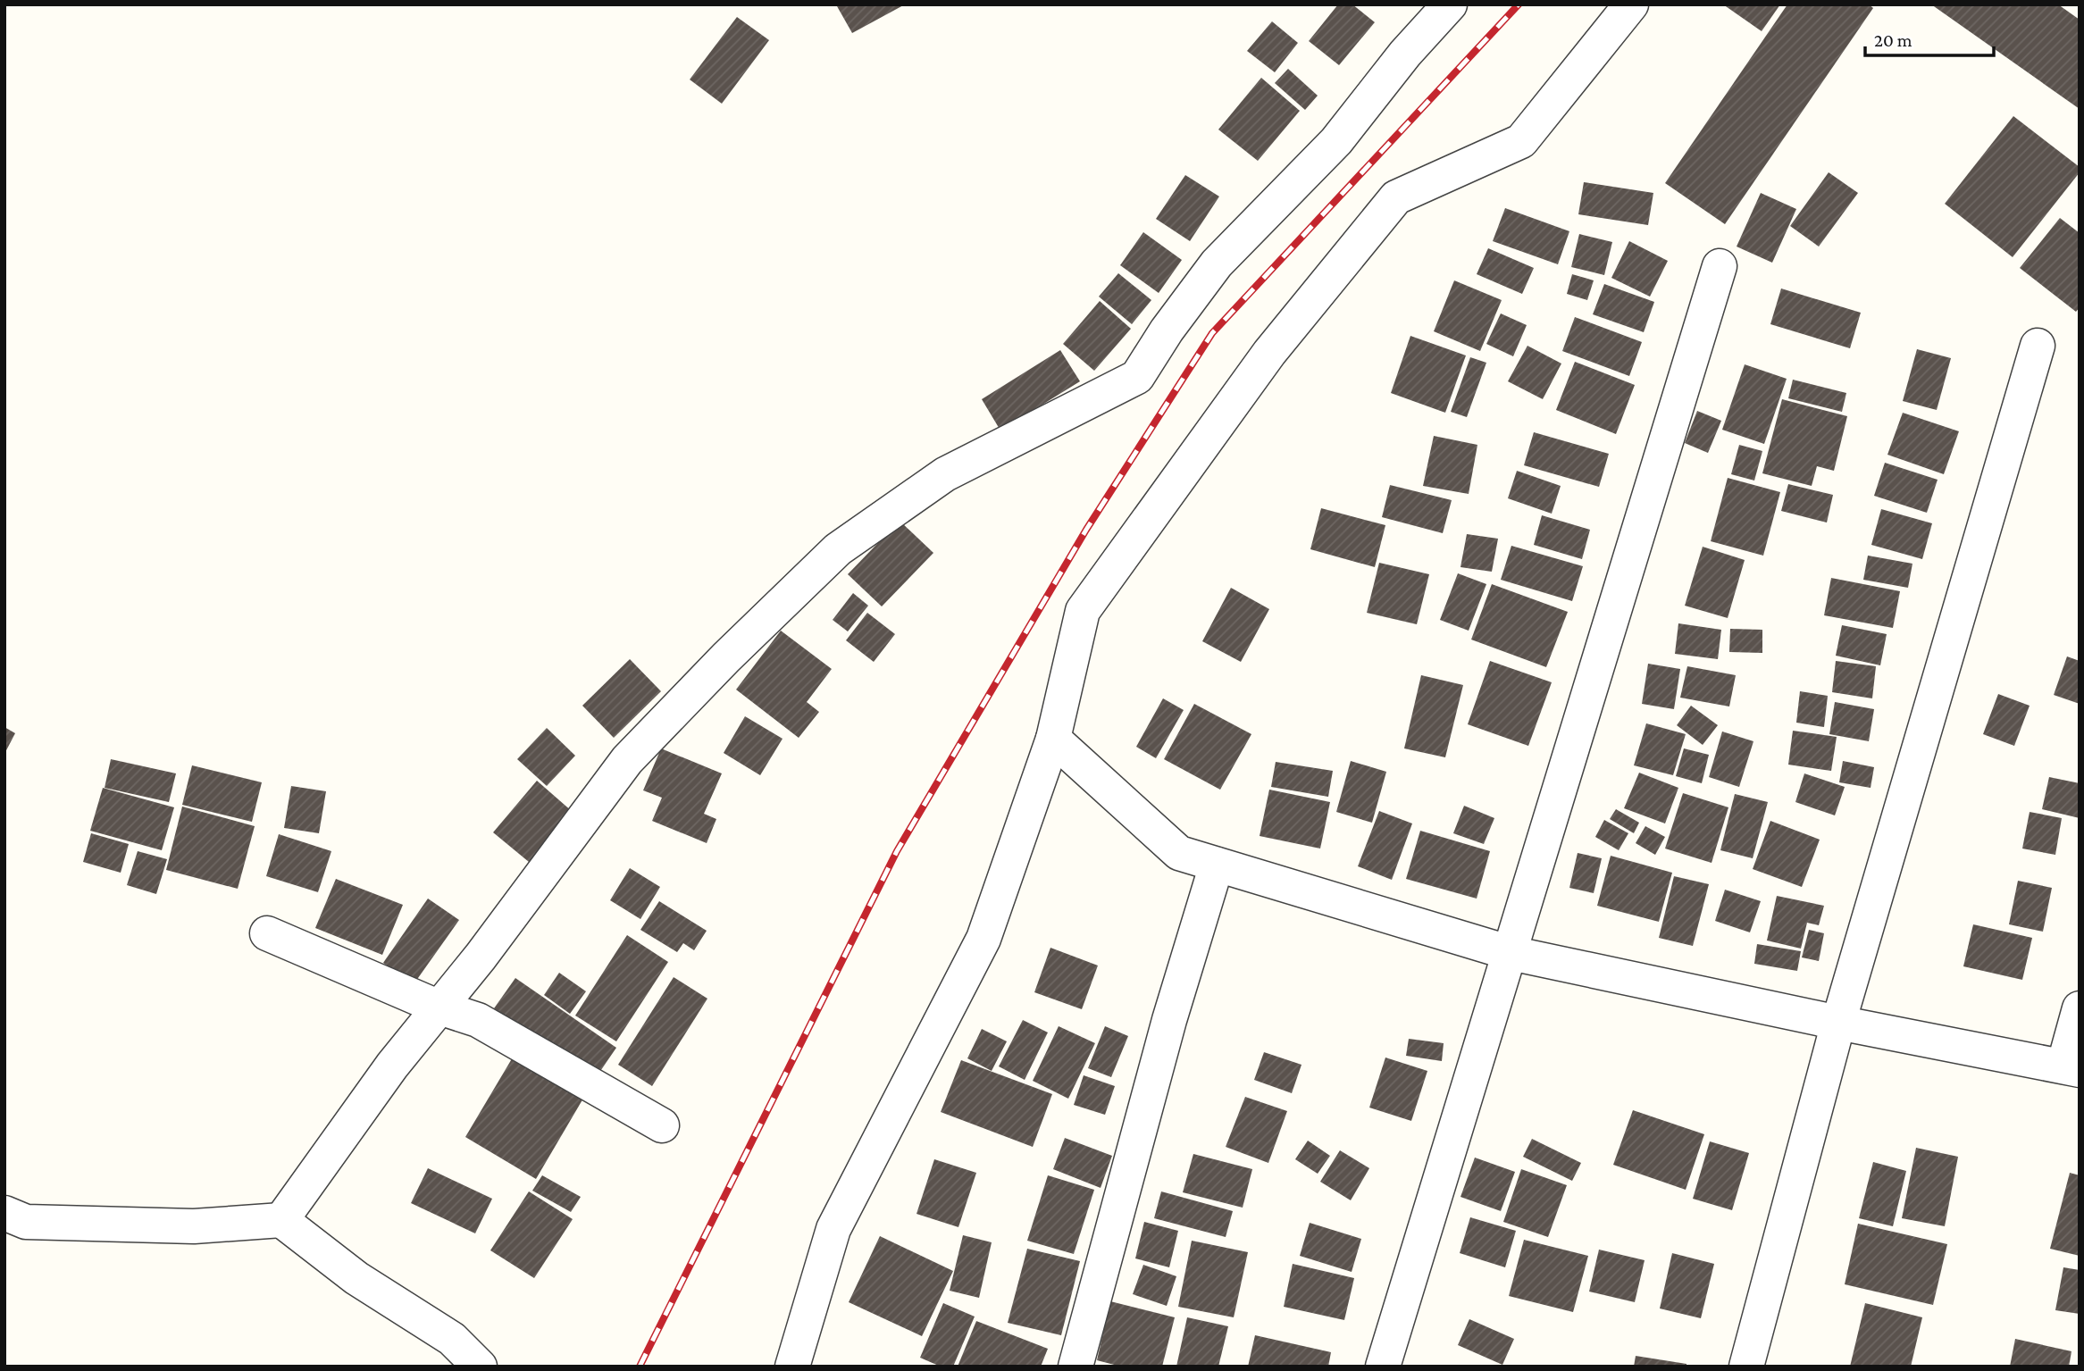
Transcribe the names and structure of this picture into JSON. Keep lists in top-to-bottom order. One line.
{"scale_bar":"20 m"}
